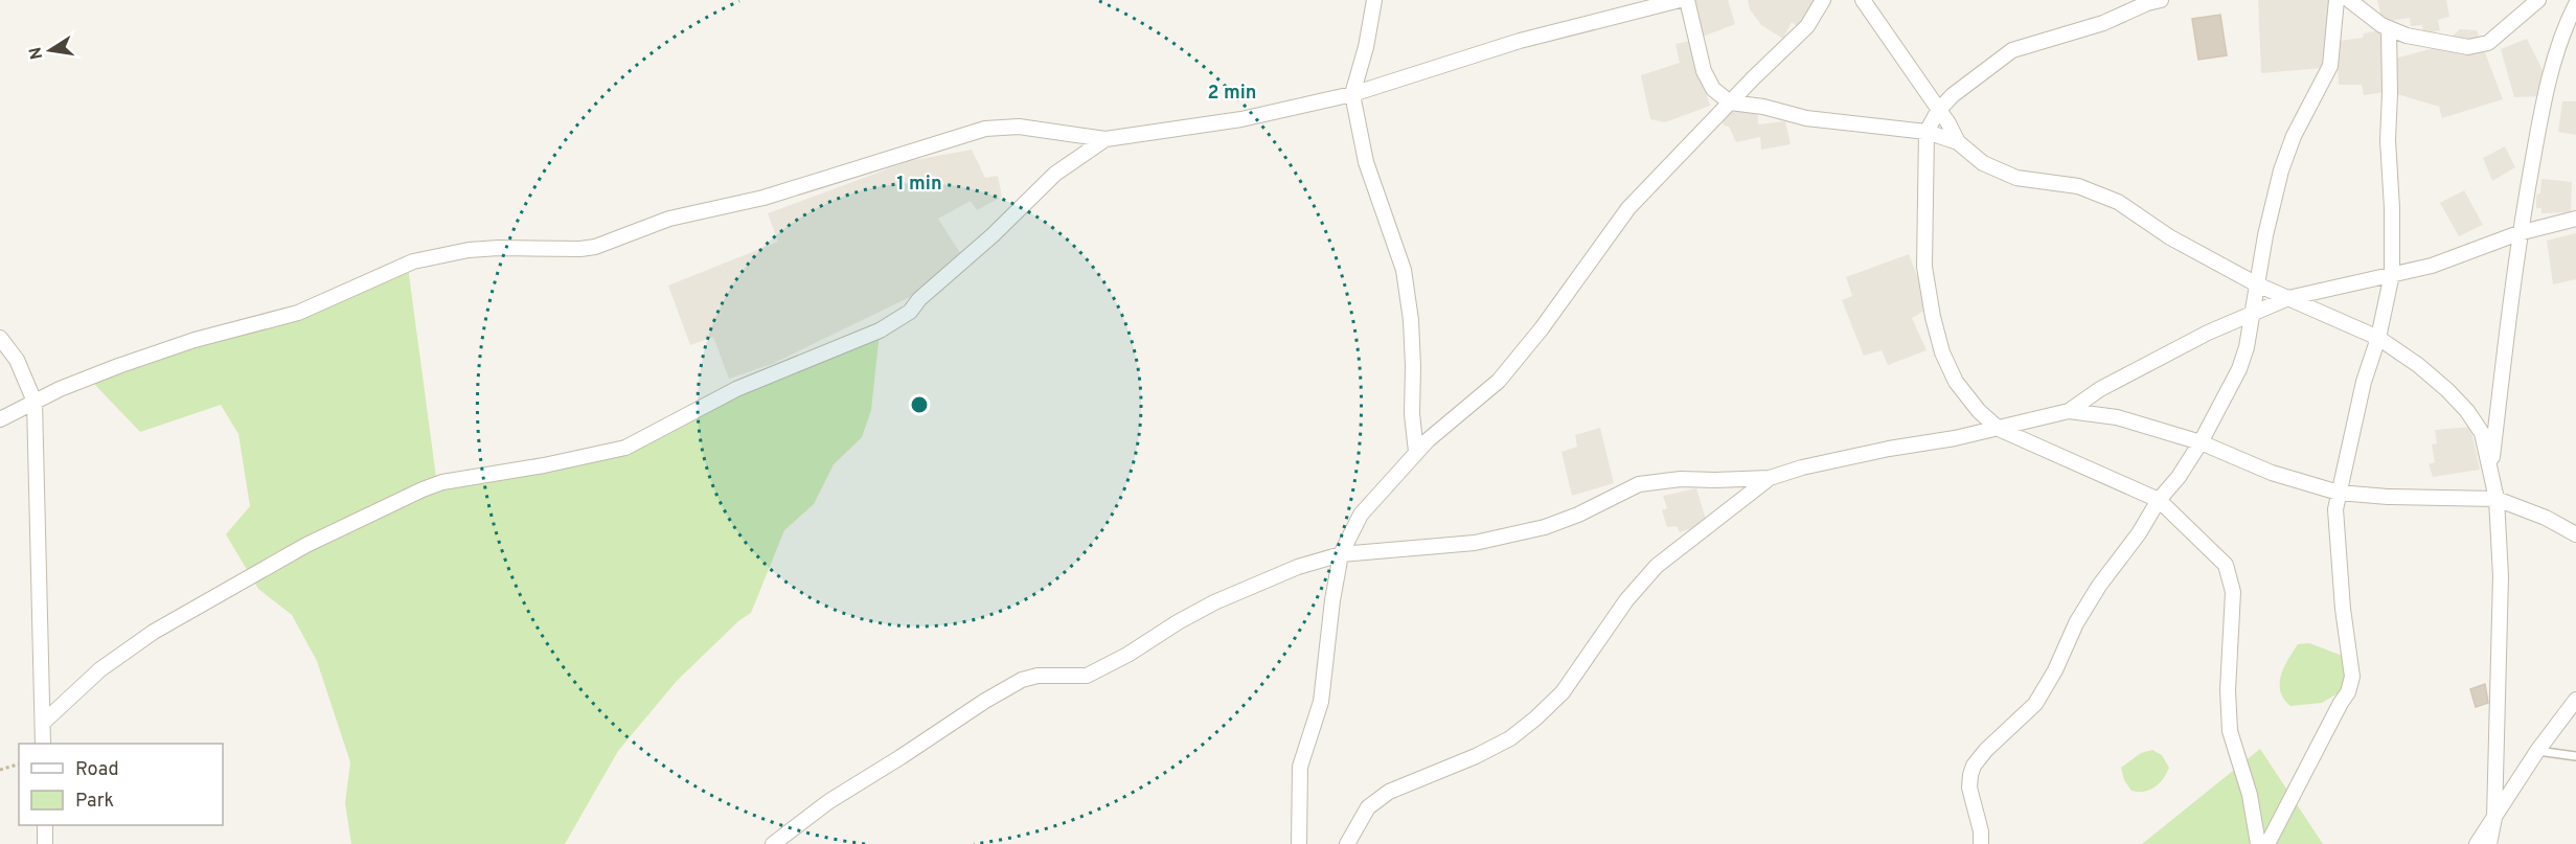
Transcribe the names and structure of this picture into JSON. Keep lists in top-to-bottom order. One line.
{"legend":["Road","Park"],"north":"left","rings":["2 min","1 min"]}
